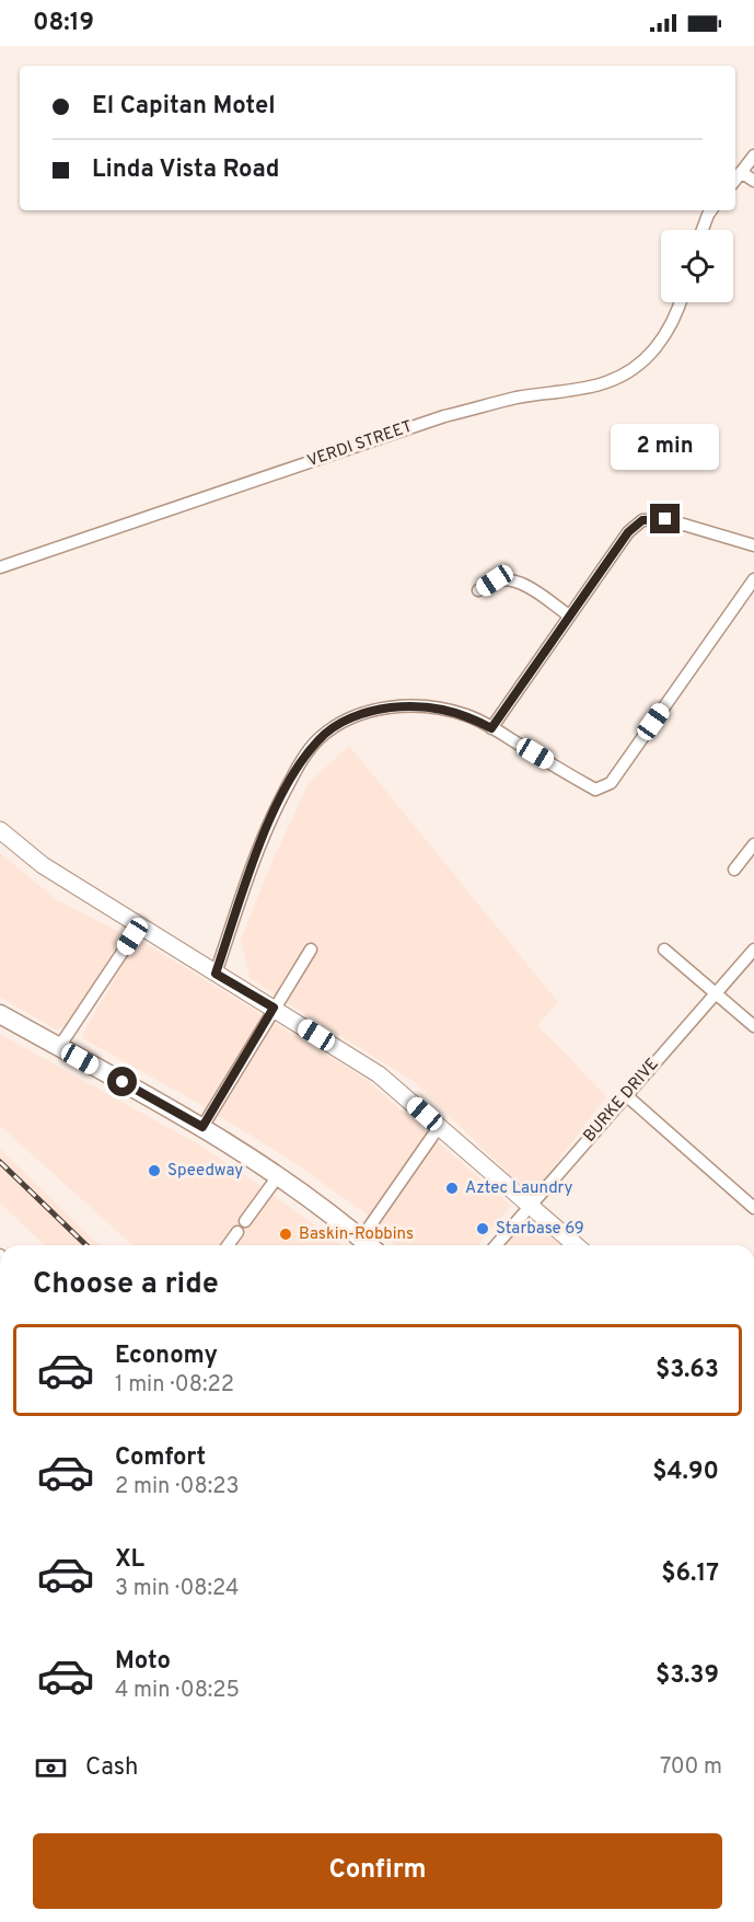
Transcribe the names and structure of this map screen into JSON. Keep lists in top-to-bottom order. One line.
{"streets":{"street":["VERDI STREET","BURKE DRIVE"]},"places":["Speedway","Aztec Laundry","Starbase 69","Baskin-Robbins"],"page":{"status":"08:19","banner":["El Capitan Motel","Linda Vista Road"],"bubble":"2 min","heading":"Choose a ride","list":[{"name":"Economy","note":"1 min · 08:22","value":"$3.63"},{"name":"Comfort","note":"2 min · 08:23","value":"$4.90"},{"name":"XL","note":"3 min · 08:24","value":"$6.17"},{"name":"Moto","note":"4 min · 08:25","value":"$3.39"}],"pay":["Cash","700 m"],"buttons":"Confirm"}}
